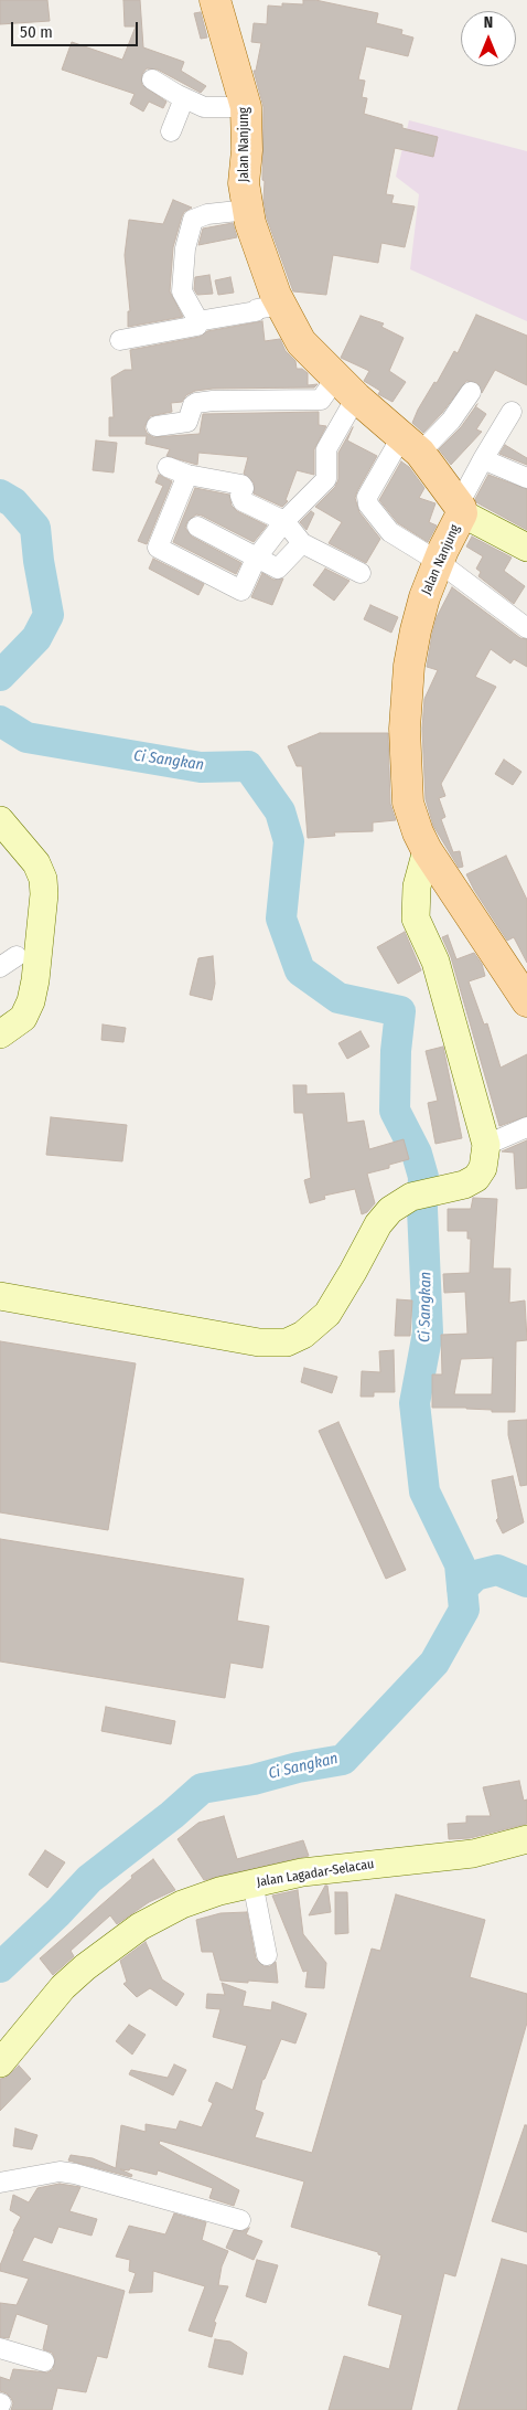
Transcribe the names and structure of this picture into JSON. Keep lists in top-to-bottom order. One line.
{"streets":{"main road":["Jalan Nanjung"],"street":["Jalan Lagadar-Selacau"]},"water":["Ci Sangkan"],"scale_bar":"50 m","north":"top"}
